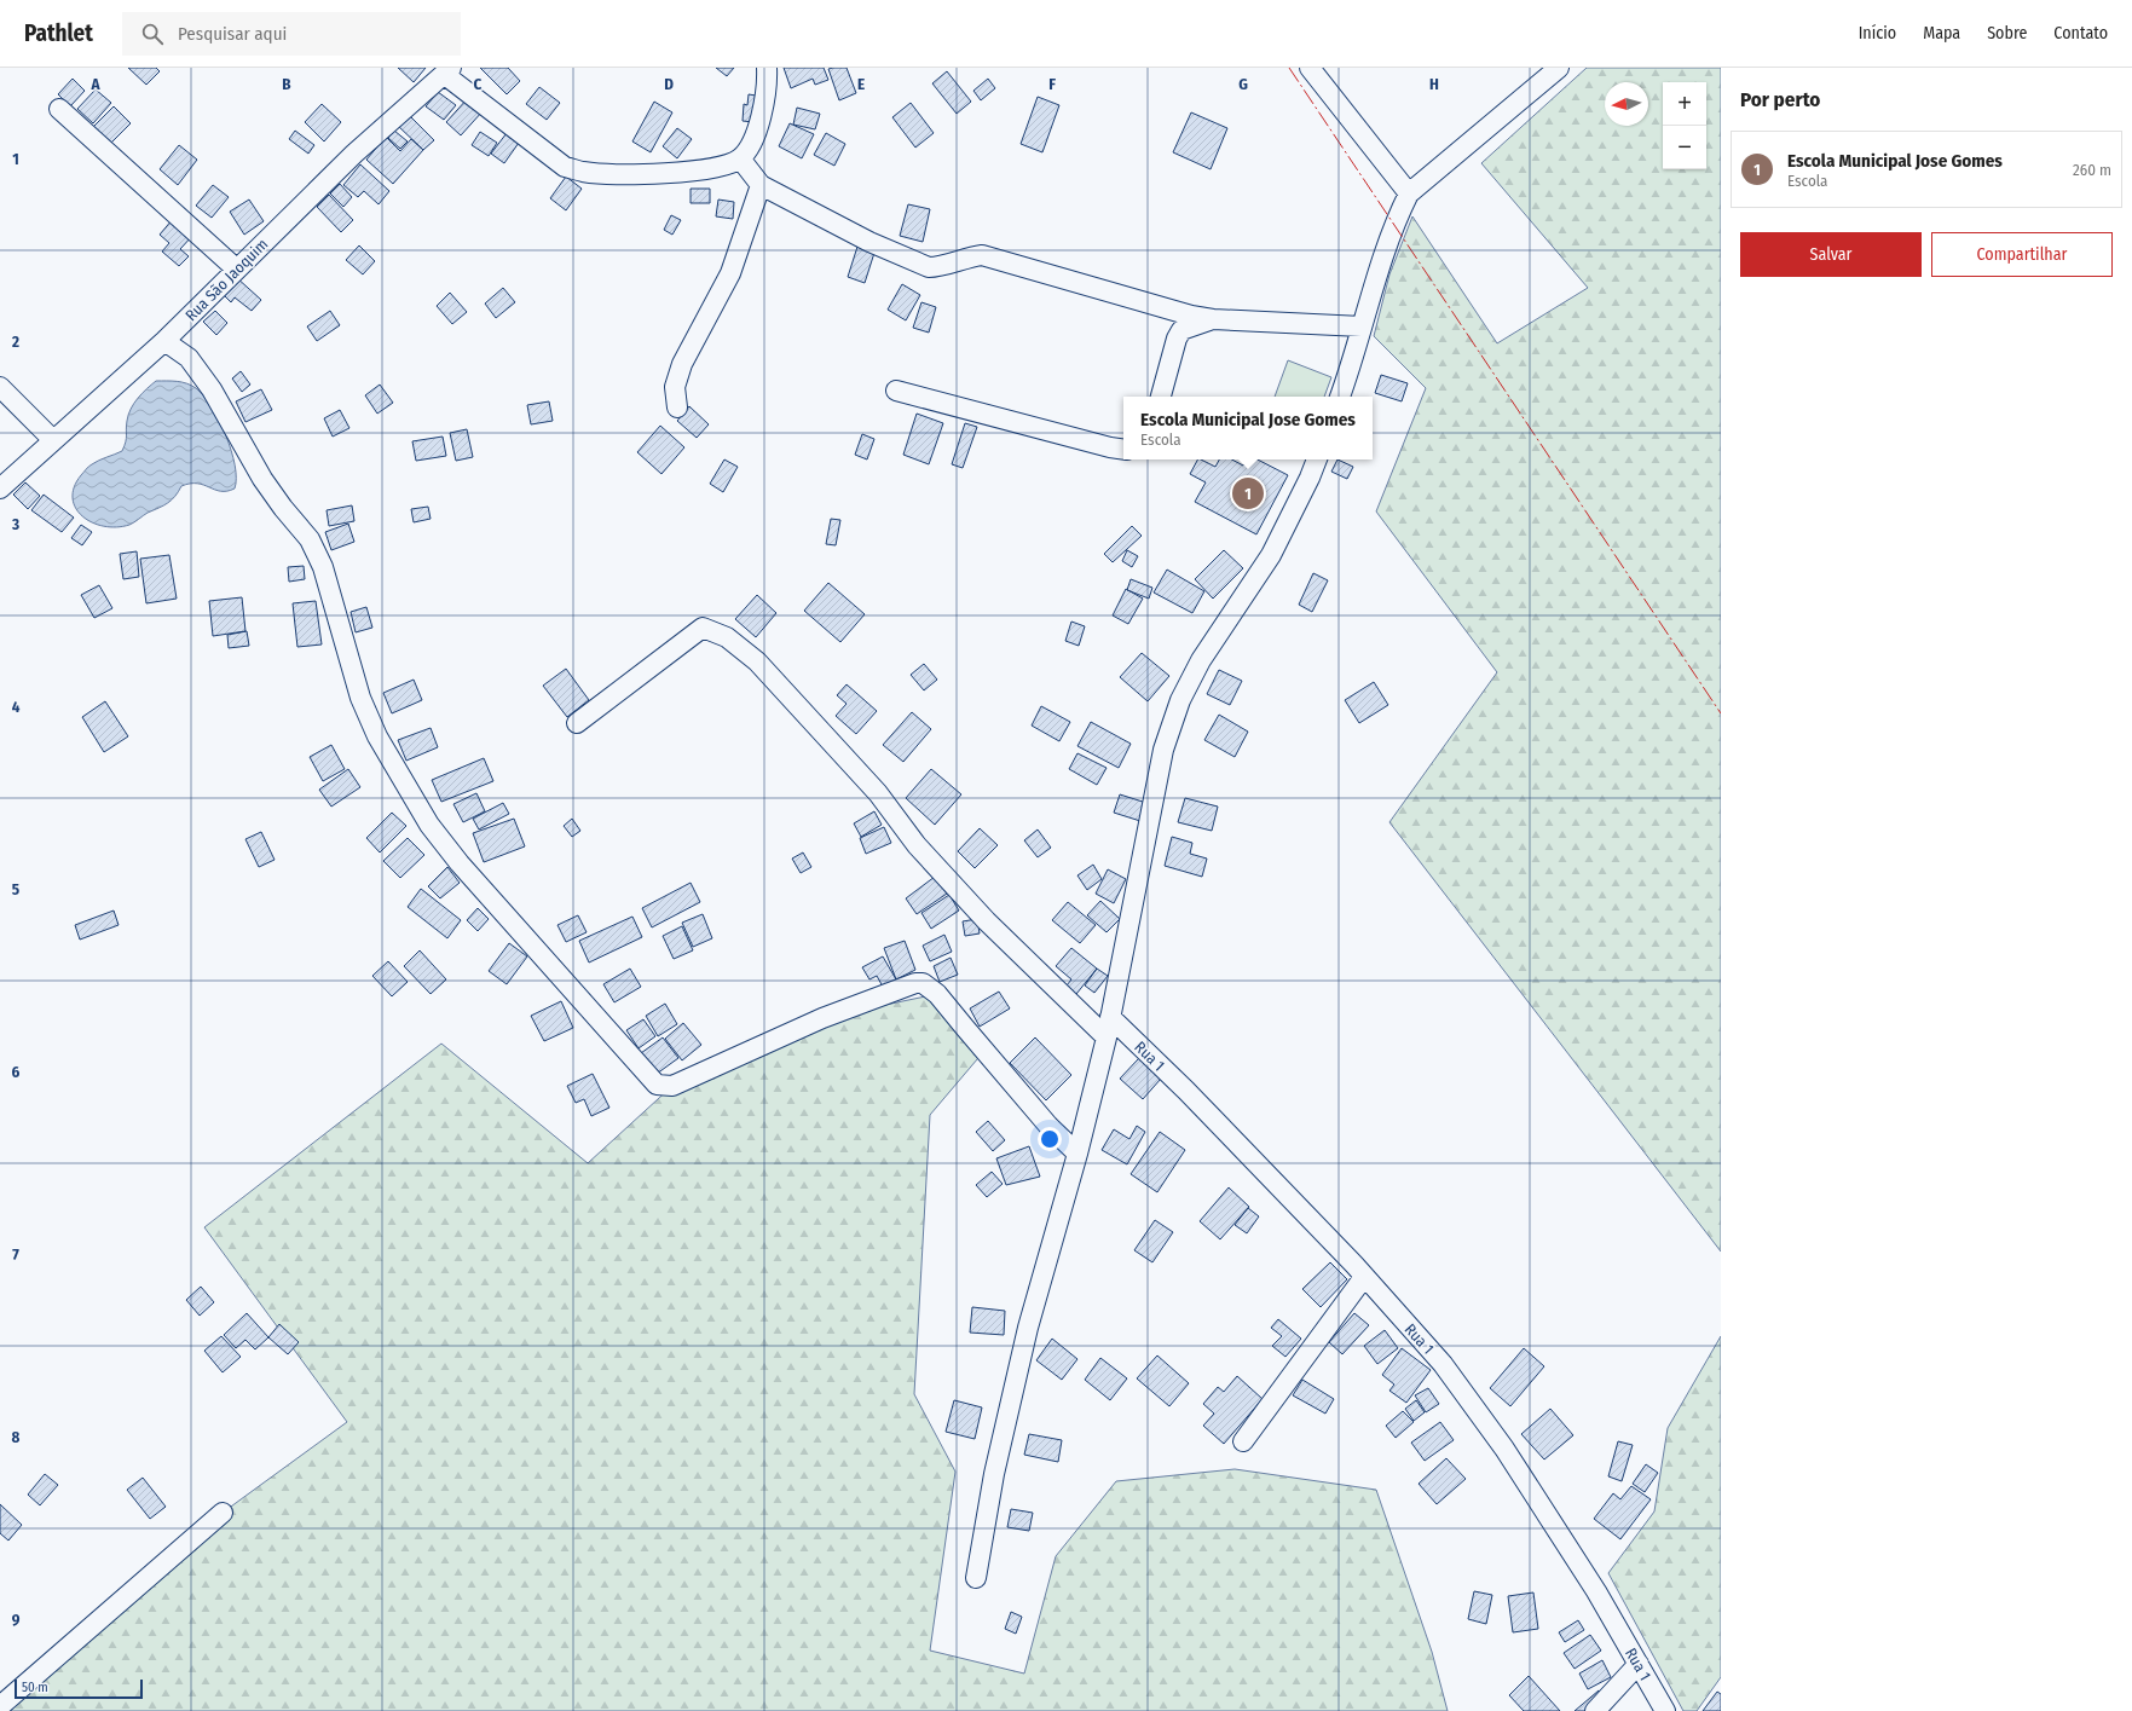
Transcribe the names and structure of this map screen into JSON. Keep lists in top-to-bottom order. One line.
{"streets":{"street":["Rua São Jaoquim","Rua 1"]},"scale_bar":"50 m","north":"left","page":{"header":"Pathlet","search":"Pesquisar aqui","nav":["Início","Mapa","Sobre","Contato"],"heading":"Por perto","map_buttons":["+","−"],"list":[{"mark":"1","name":"Escola Municipal Jose Gomes","note":"Escola","value":"260 m"}],"buttons":["Salvar","Compartilhar"],"popup":["Escola Municipal Jose Gomes","Escola"],"pins":"1","scale":"50 m"},"grid":{"columns":["A","B","C","D","E","F","G","H"],"rows":["1","2","3","4","5","6","7","8","9"]}}
